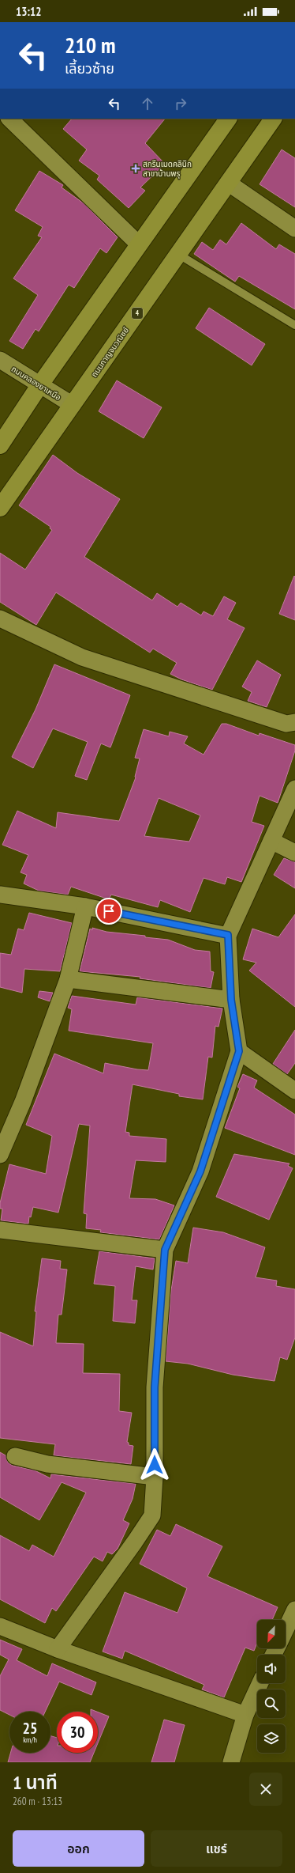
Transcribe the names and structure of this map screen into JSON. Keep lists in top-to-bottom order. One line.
{"streets":{"highway":["4","ถนนกาญจนวณิชย์"],"street":["ถนนคลองยาเหนือ"]},"crossings":[["ถนนกาญจนวณิชย์","ถนนคลองยาเหนือ"]],"places":{"health":["สกรีนเมดคลินิก สาขาบ้านพรุ"]},"north":"bottom left","page":{"status":"13:12","turn":["210 m","เลี้ยวซ้าย"],"speed":"25 km/h","limit":"30","heading":["1 นาที","260 m · 13:13"],"buttons":["ออก","แชร์"]}}
